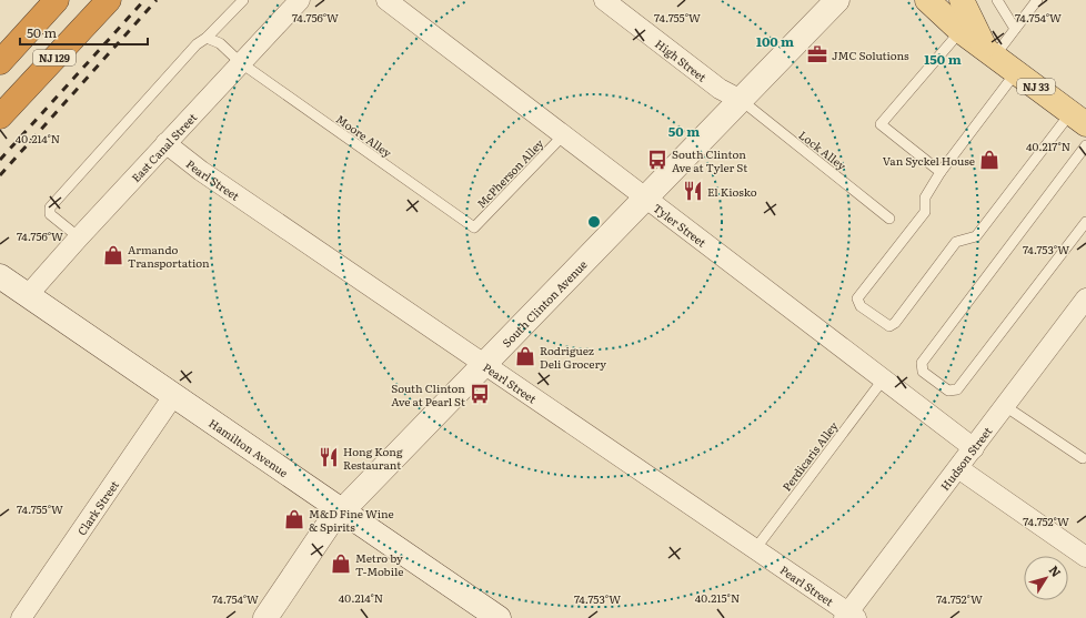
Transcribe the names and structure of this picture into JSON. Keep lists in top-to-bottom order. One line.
{"streets":{"highway":["NJ 129"],"main road":["NJ 33"],"street":["High Street","East Canal Street","Pearl Street","Tyler Street","South Clinton Avenue","Hamilton Avenue","Hudson Street","Clark Street"],"lane":["Moore Alley","Lock Alley","McPherson Alley","Perdicaris Alley"]},"crossings":[["High Street","Lock Alley"],["High Street","South Clinton Avenue"],["Moore Alley","East Canal Street"],["Moore Alley","McPherson Alley"],["East Canal Street","Pearl Street"],["East Canal Street","Hamilton Avenue"],["Lock Alley","South Clinton Avenue"],["McPherson Alley","Tyler Street"],["Pearl Street","South Clinton Avenue"],["Pearl Street","Perdicaris Alley"],["Pearl Street","Hudson Street"],["Tyler Street","South Clinton Avenue"],["Tyler Street","Perdicaris Alley"],["Tyler Street","Hudson Street"],["South Clinton Avenue","Hamilton Avenue"],["Hamilton Avenue","Clark Street"]],"places":{"office":["JMC Solutions"],"bus stop":["South Clinton Ave at Tyler St","South Clinton Ave at Pearl St"],"shop":["Van Syckel House","Armando Transportation","Rodriguez Deli Grocery","M&D Fine Wine & Spirits","Metro by T-Mobile"],"restaurant":["El Kiosko","Hong Kong Restaurant"]},"scale_bar":"50 m","north":"top right","coordinates":["74.756°W","74.755°W","74.754°W","40.214°N","40.217°N","74.753°W","74.752°W","40.215°N"],"rings":["100 m","150 m","50 m"]}
